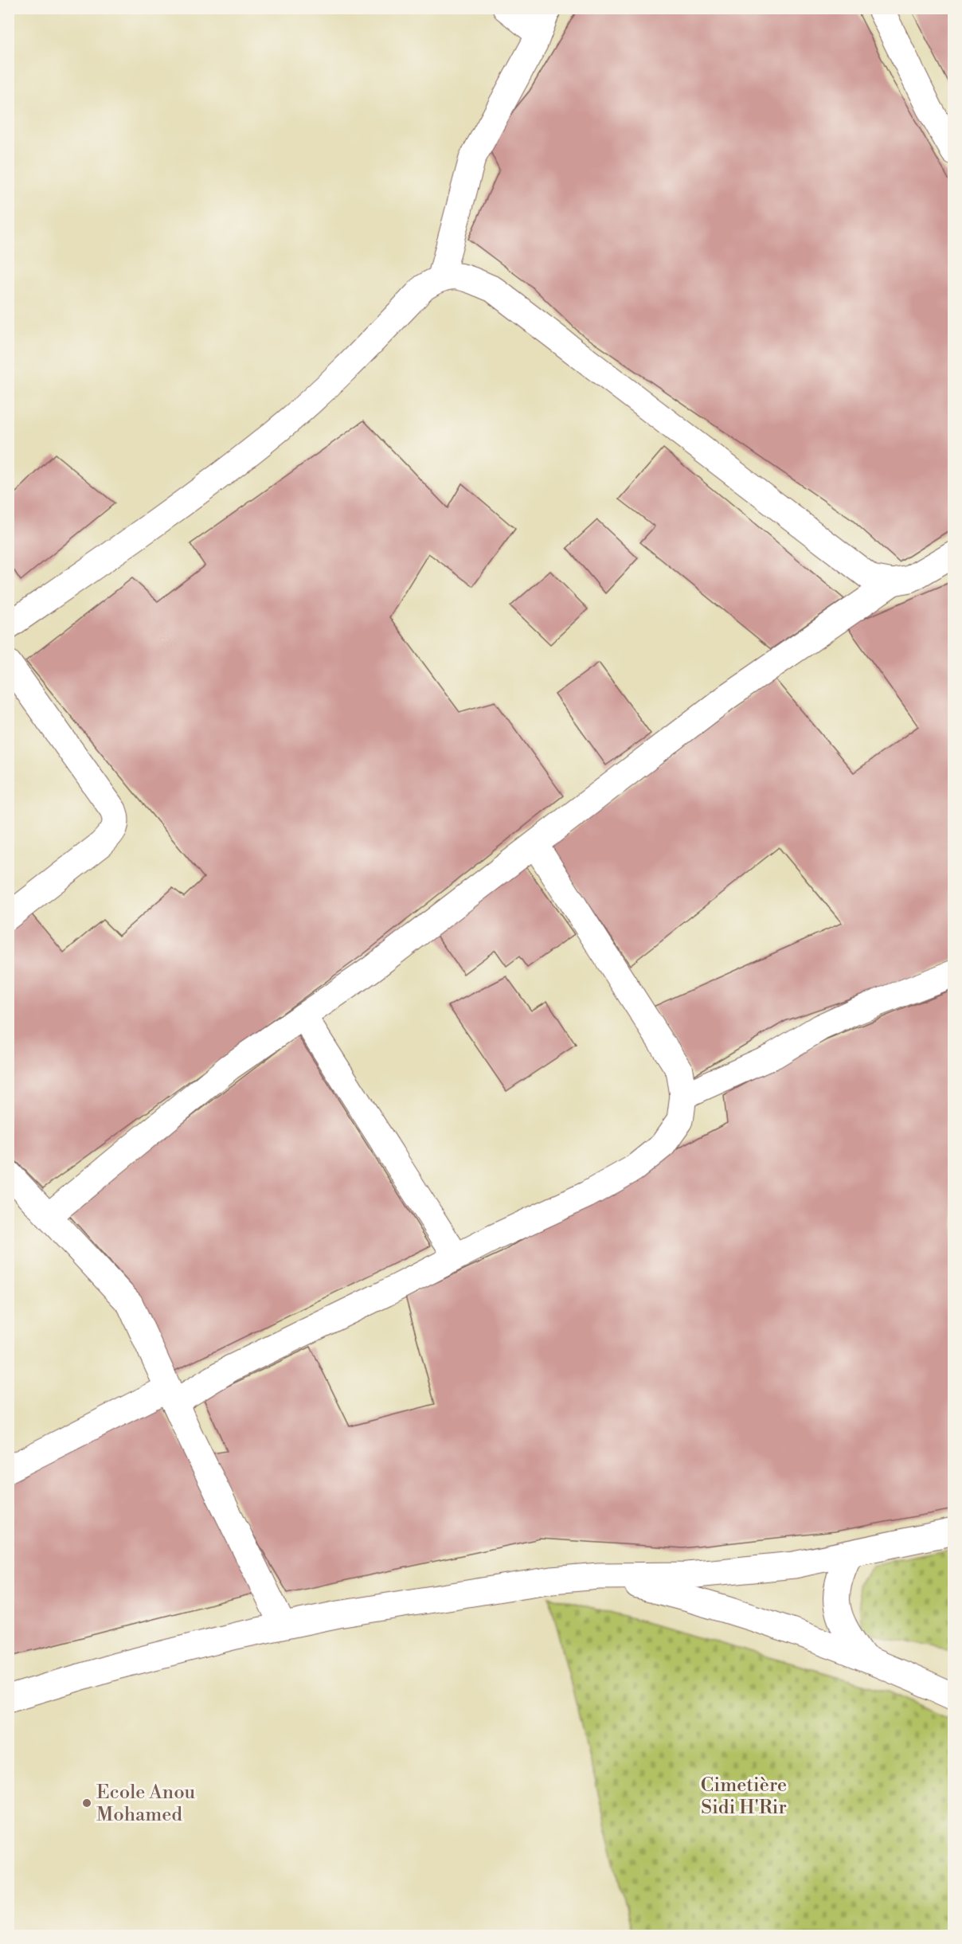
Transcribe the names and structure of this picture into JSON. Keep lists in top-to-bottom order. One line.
{"parks":["Cimetière Sidi H'Rir"],"places":["Ecole Anou Mohamed"]}
